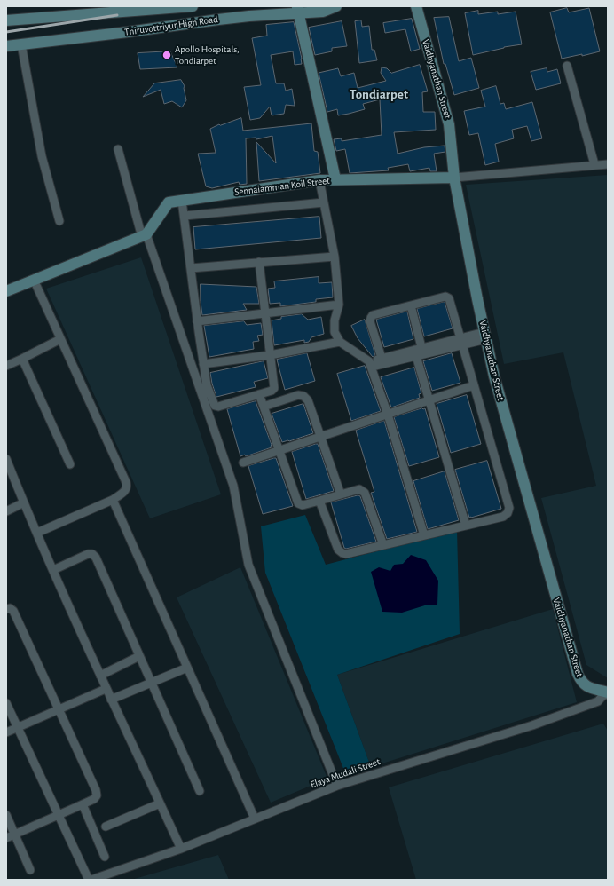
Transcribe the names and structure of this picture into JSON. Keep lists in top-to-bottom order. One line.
{"streets":{"main road":["Thiruvottriyur High Road","Vaidhyanathan Street","Sennaiamman Koil Street"],"street":["Elaya Mudali Street"]},"crossings":[["Vaidhyanathan Street","Sennaiamman Koil Street"],["Vaidhyanathan Street","Elaya Mudali Street"]],"districts":["Tondiarpet"],"places":["Apollo Hospitals, Tondiarpet"]}
